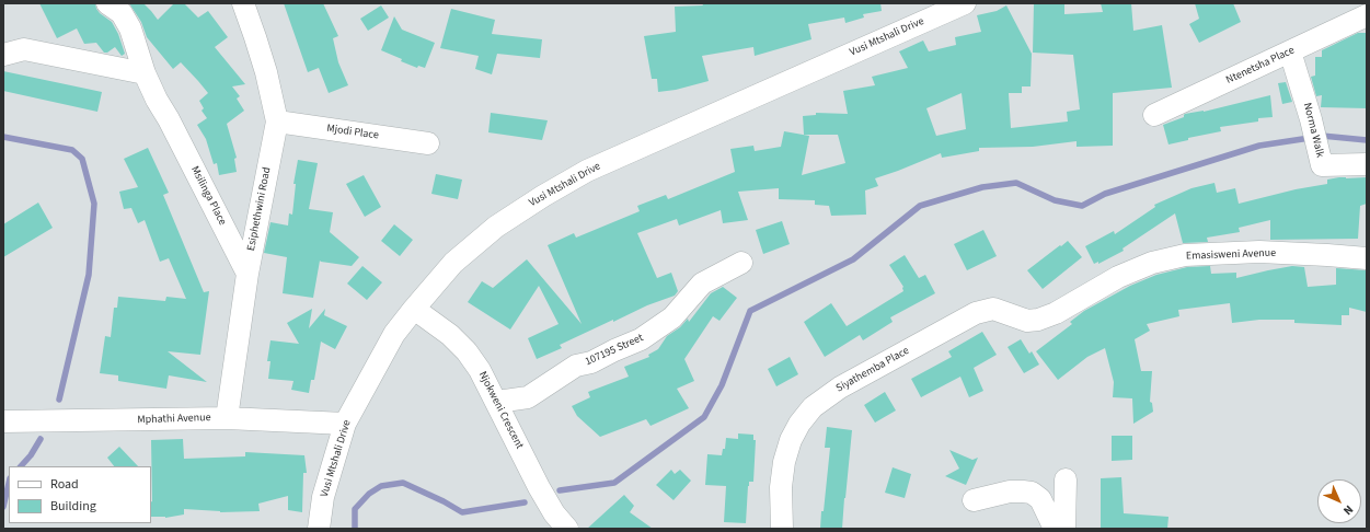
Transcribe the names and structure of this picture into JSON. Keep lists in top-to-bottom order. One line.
{"streets":{"street":["Vusi Mtshali Drive","Ntenetsha Place","Norma Walk","Mjodi Place","Msilinga Place","Esiphethwini Road","Emasisweni Avenue","107195 Street","Siyathemba Place","Njokweni Crescent","Mphathi Avenue"]},"crossings":[["Vusi Mtshali Drive","Njokweni Crescent"],["Vusi Mtshali Drive","Mphathi Avenue"],["Ntenetsha Place","Norma Walk"],["Mjodi Place","Esiphethwini Road"],["Msilinga Place","Esiphethwini Road"],["Esiphethwini Road","Mphathi Avenue"],["Emasisweni Avenue","Siyathemba Place"],["107195 Street","Njokweni Crescent"]],"legend":["Road","Building"],"north":"bottom right"}
